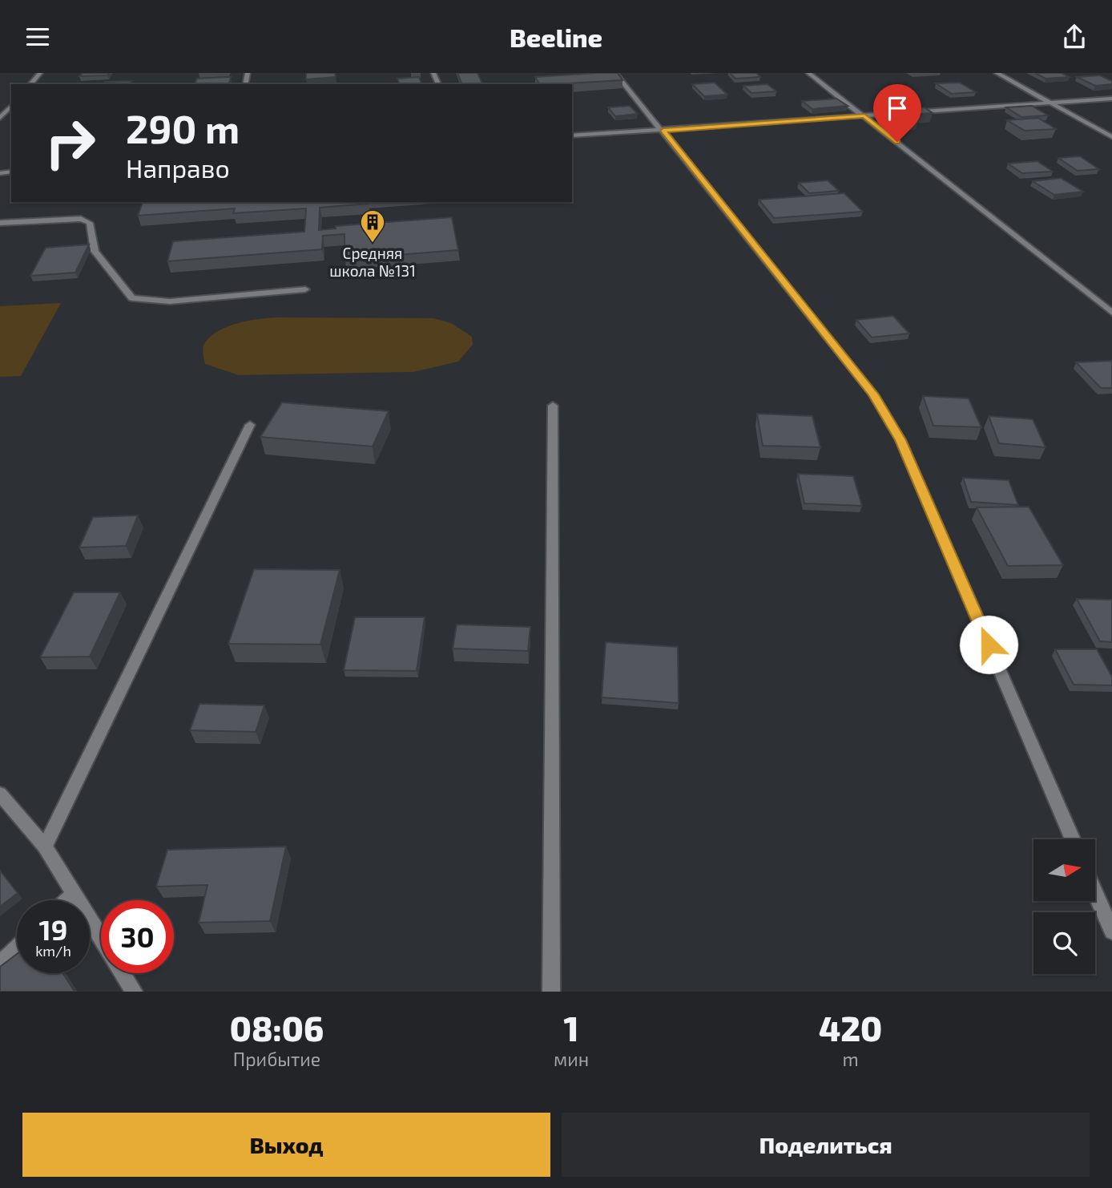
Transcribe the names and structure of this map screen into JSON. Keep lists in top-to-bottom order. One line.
{"places":{"building":["Средняя школа №131"]},"north":"right","page":{"header":"Beeline","turn":["290 m","Направо"],"speed":"19 km/h","limit":"30","eta":["08:06","Прибытие","1","мин","420","m"],"buttons":["Выход","Поделиться"]}}
